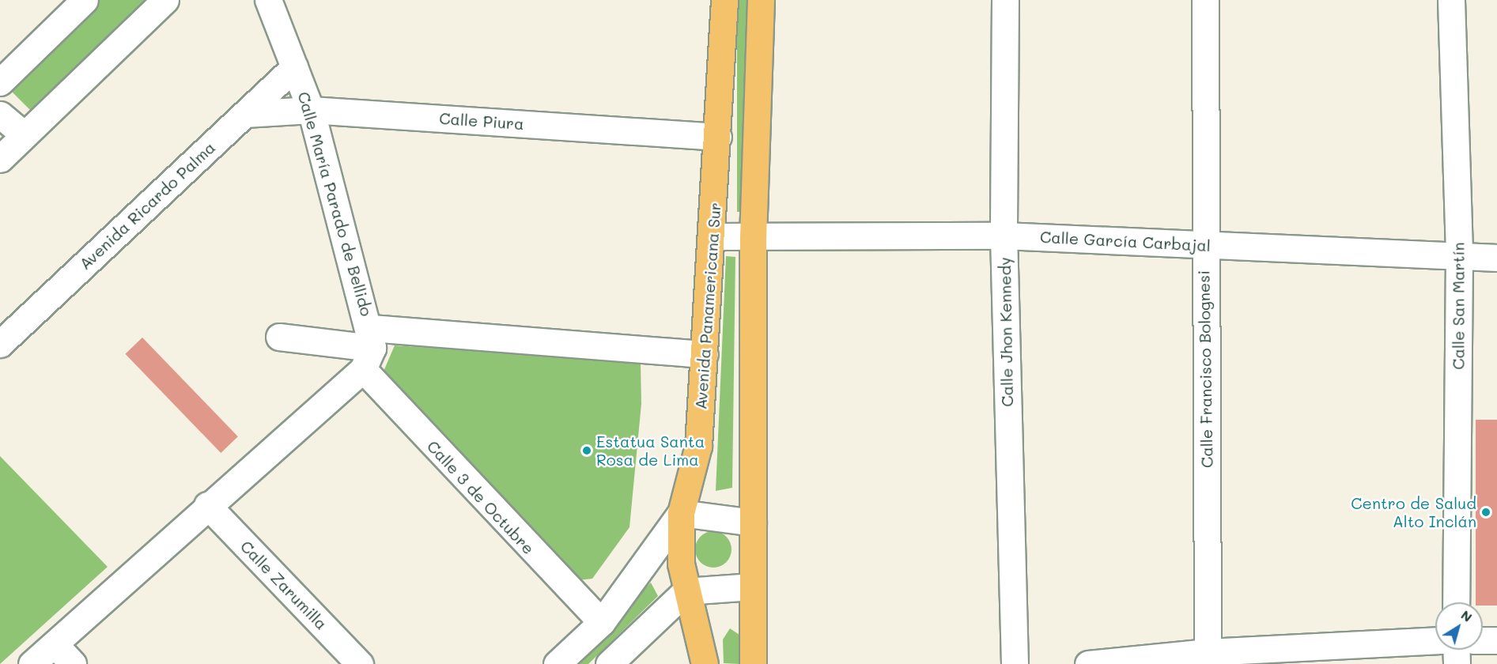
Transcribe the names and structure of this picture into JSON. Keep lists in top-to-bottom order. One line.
{"streets":{"main road":["Avenida Panamericana Sur"],"street":["Calle Piura","Calle María Parado de Bellido","Avenida Ricardo Palma","Calle García Carbajal","Calle San Martín","Calle Jhon Kennedy","Calle Francisco Bolognesi","Calle 3 de Octubre","Calle Zarumilla"]},"crossings":[["Calle Piura","Calle María Parado de Bellido"],["Calle Piura","Avenida Ricardo Palma"],["Calle Piura","Avenida Panamericana Sur"],["Calle María Parado de Bellido","Avenida Ricardo Palma"],["Calle María Parado de Bellido","Calle 3 de Octubre"],["Calle García Carbajal","Avenida Panamericana Sur"],["Calle García Carbajal","Calle San Martín"],["Calle García Carbajal","Calle Jhon Kennedy"],["Calle García Carbajal","Calle Francisco Bolognesi"]],"places":["Estatua Santa Rosa de Lima","Centro de Salud Alto Inclán"],"north":"top right"}
